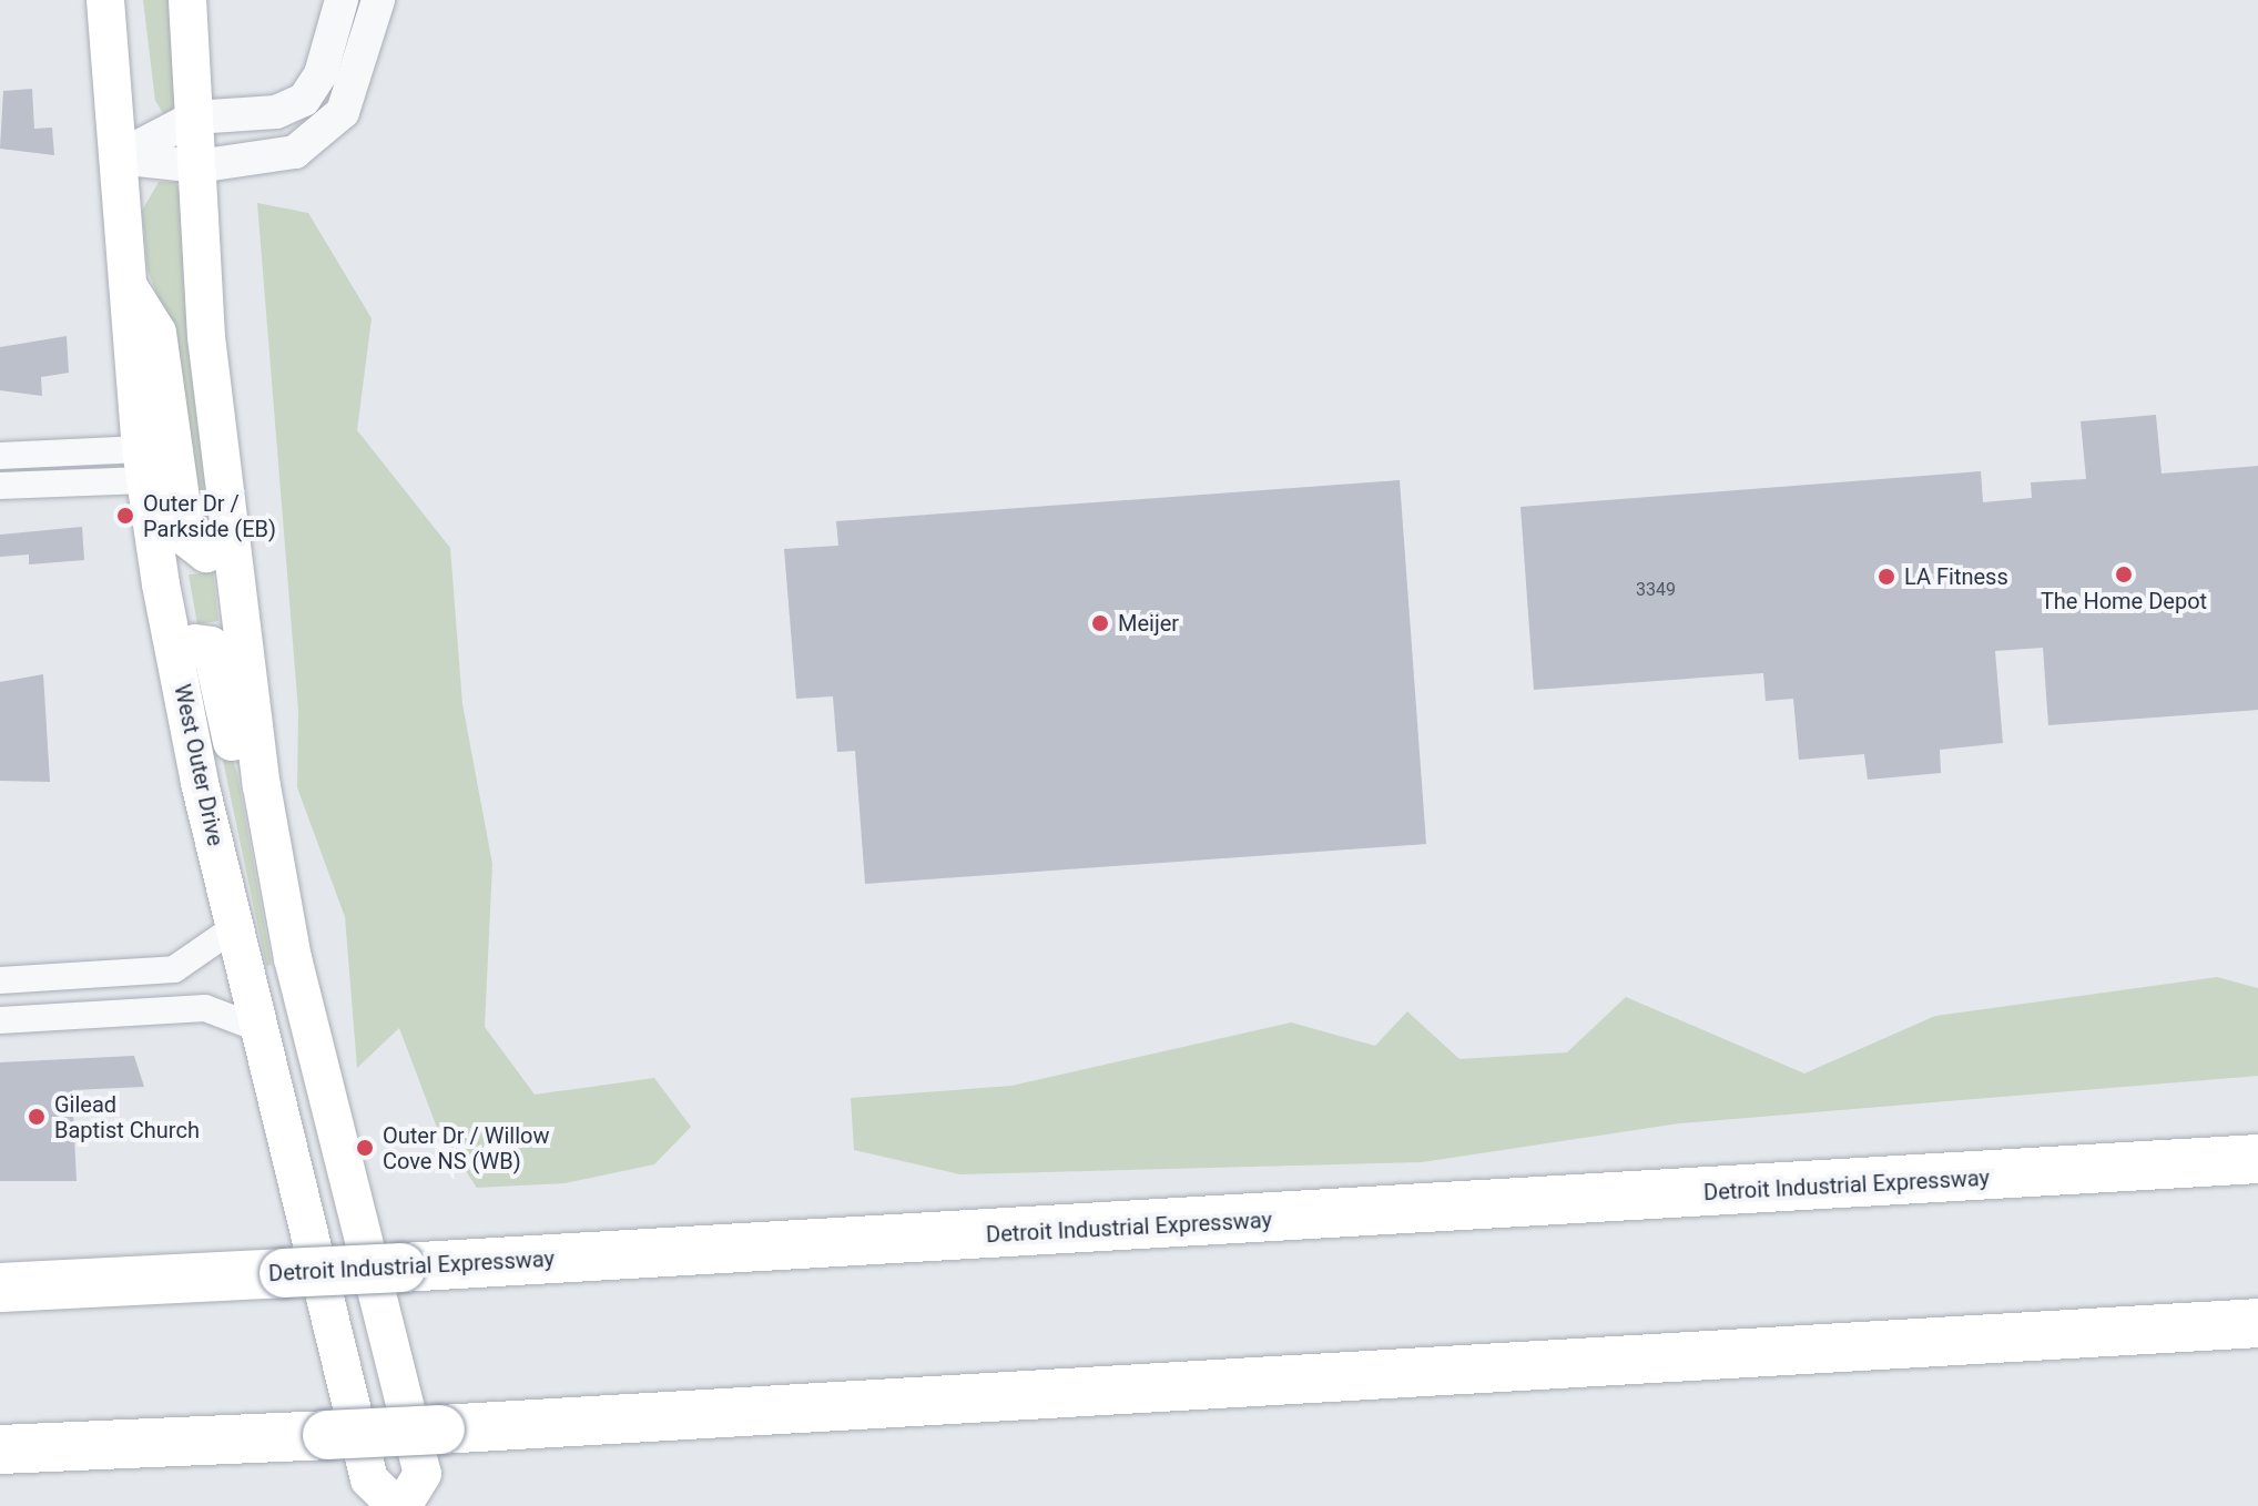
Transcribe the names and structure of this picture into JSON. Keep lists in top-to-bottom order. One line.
{"streets":{"highway":["Detroit Industrial Expressway"],"main road":["West Outer Drive"]},"places":["Outer Dr / Parkside (EB)","The Home Depot","LA Fitness","Meijer","Gilead Baptist Church","Outer Dr / Willow Cove NS (WB)"],"house_numbers":["3349"]}
